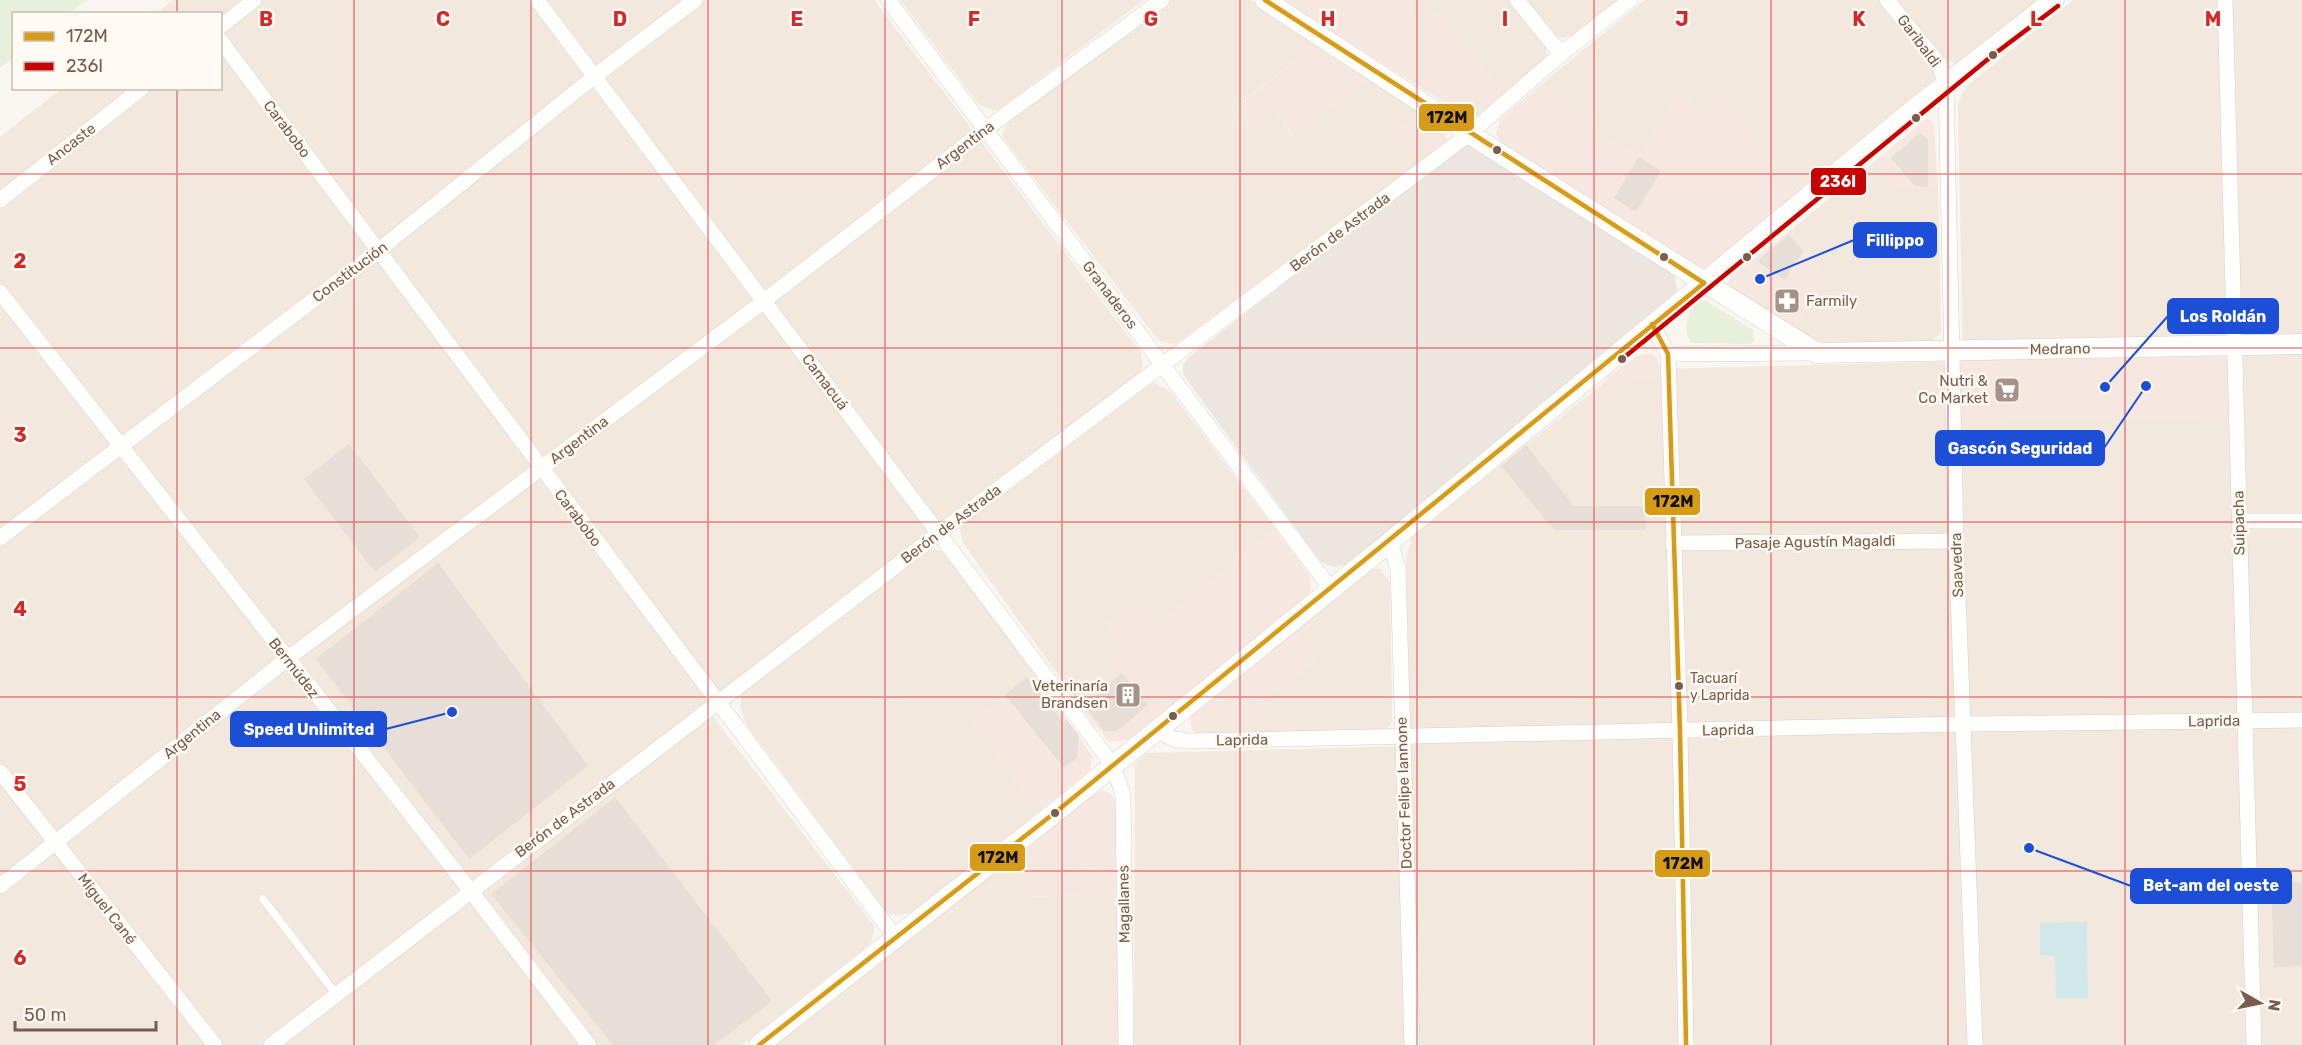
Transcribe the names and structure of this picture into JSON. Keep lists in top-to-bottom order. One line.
{"streets":{"street":["Garibaldi","Carabobo","Ancaste","Argentina","Berón de Astrada","Constitución","Granaderos","Medrano","Camacuá","Suipacha","Pasaje Agustín Magaldi","Saavedra","Bermúdez","Laprida","Doctor Felipe Iannone","Magallanes","Miguel Cané"]},"crossings":[["Garibaldi","Saavedra"],["Carabobo","Argentina"],["Carabobo","Berón de Astrada"],["Carabobo","Constitución"],["Argentina","Granaderos"],["Argentina","Camacuá"],["Argentina","Bermúdez"],["Argentina","Miguel Cané"],["Berón de Astrada","Granaderos"],["Berón de Astrada","Camacuá"],["Berón de Astrada","Bermúdez"],["Constitución","Camacuá"],["Constitución","Bermúdez"],["Medrano","Suipacha"],["Medrano","Saavedra"],["Camacuá","Magallanes"],["Suipacha","Laprida"],["Pasaje Agustín Magaldi","Saavedra"],["Saavedra","Laprida"],["Laprida","Doctor Felipe Iannone"]],"places":{"other":["Fillippo","Gascón Seguridad","Los Roldán","Tacuarí y Laprida","Speed Unlimited","Bet-am del oeste"],"pharmacy":["Farmily"],"supermarket":["Nutri & Co Market"],"building":["Veterinaría Brandsen"]},"lines":["transit line 172M","transit line 236I"],"legend":["172M","236I"],"scale_bar":"50 m","north":"right","grid":{"columns":["B","C","D","E","F","G","H","I","J","K","L","M"],"rows":["2","3","4","5","6"]}}
